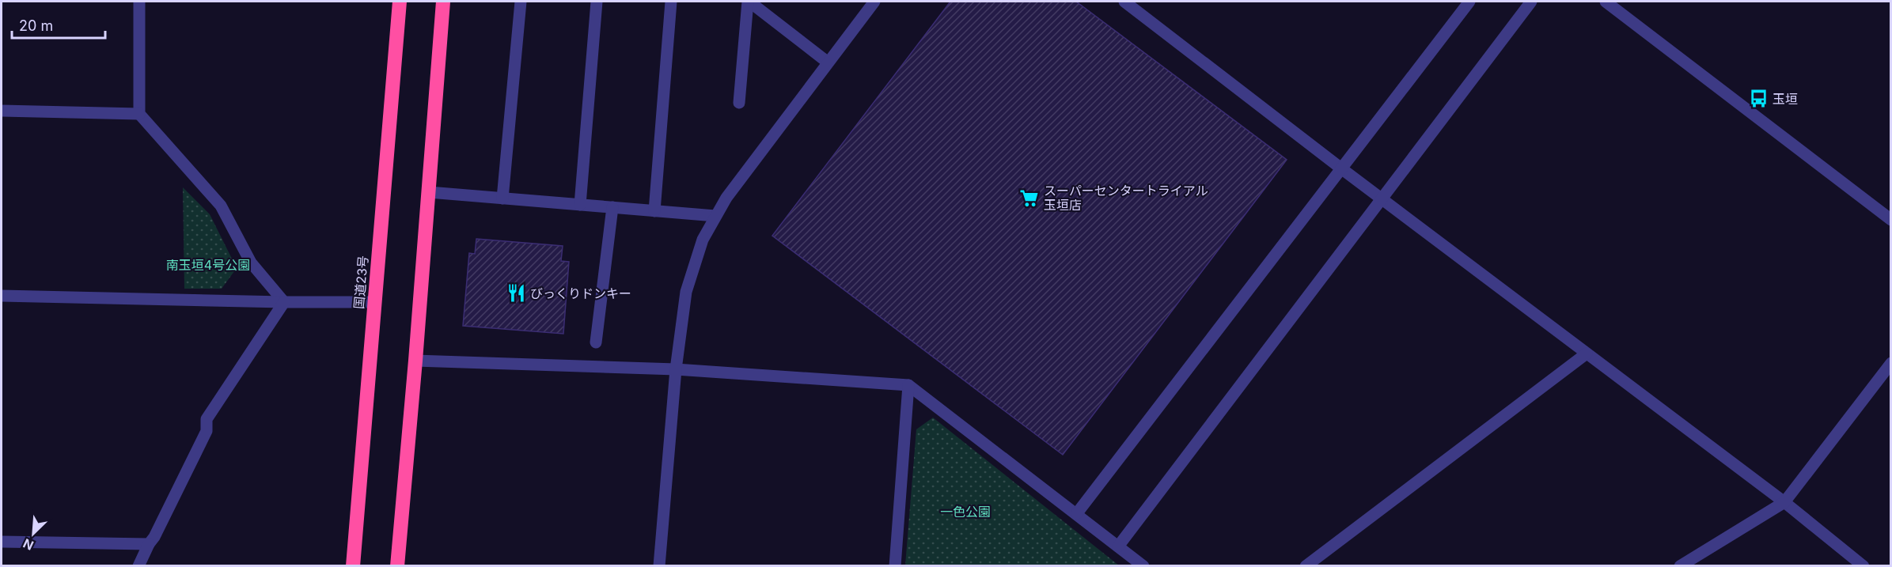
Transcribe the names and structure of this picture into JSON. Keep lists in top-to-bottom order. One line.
{"streets":{"highway":["国道23号"]},"parks":["南玉垣4号公園","一色公園"],"places":{"bus stop":["玉垣"],"supermarket":["スーパーセンタートライアル 玉垣店"],"restaurant":["びっくりドンキー"]},"scale_bar":"20 m","north":"bottom left"}
